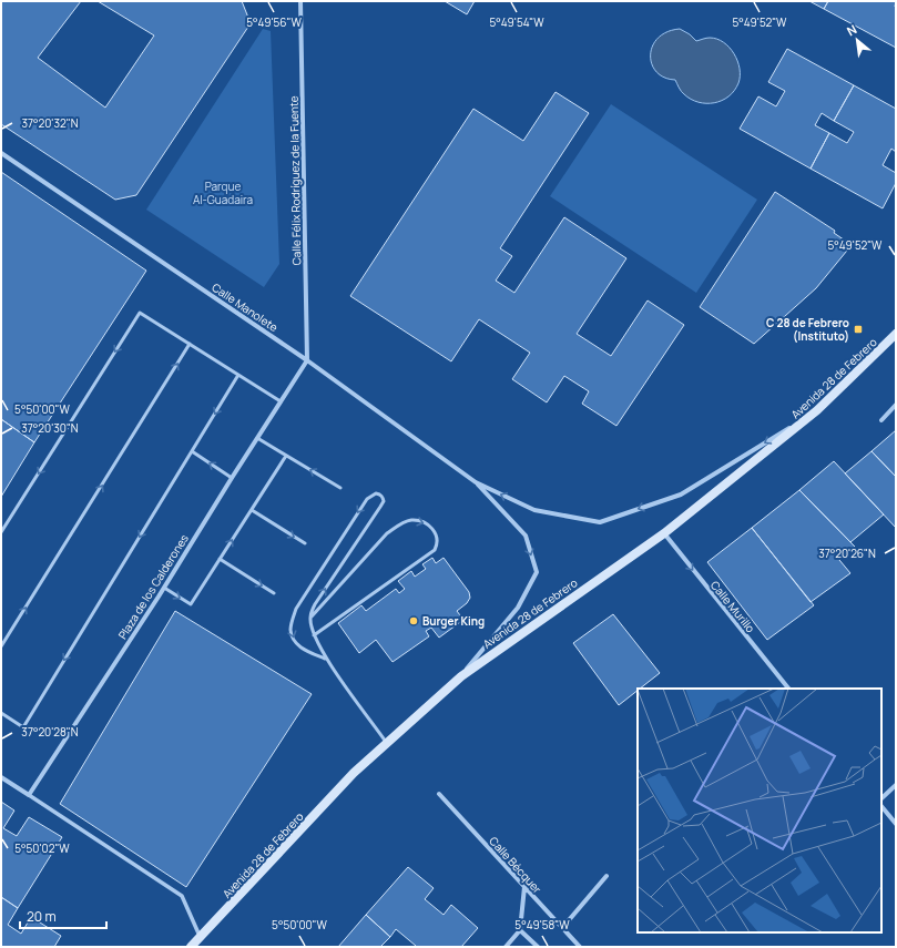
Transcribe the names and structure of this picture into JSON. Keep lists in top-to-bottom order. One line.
{"streets":{"main road":["Avenida 28 de Febrero"],"street":["Calle Félix Rodríguez de la Fuente","Calle Manolete","Plaza de los Calderones","Calle Murillo","Calle Bécquer"]},"crossings":[["Calle Félix Rodríguez de la Fuente","Calle Manolete"],["Calle Félix Rodríguez de la Fuente","Plaza de los Calderones"],["Calle Manolete","Plaza de los Calderones"],["Avenida 28 de Febrero","Calle Murillo"]],"one_way":["Calle Murillo"],"parks":["Parque Al-Guadaira"],"places":{"transit":["C 28 de Febrero (Instituto)"],"other":["Burger King"]},"scale_bar":"20 m","north":"top left","coordinates":["5°49'56\"W","5°49'54\"W","5°49'52\"W","37°20'32\"N","5°50'00\"W","37°20'30\"N","37°20'26\"N","37°20'28\"N","5°50'02\"W","5°49'58\"W"]}
